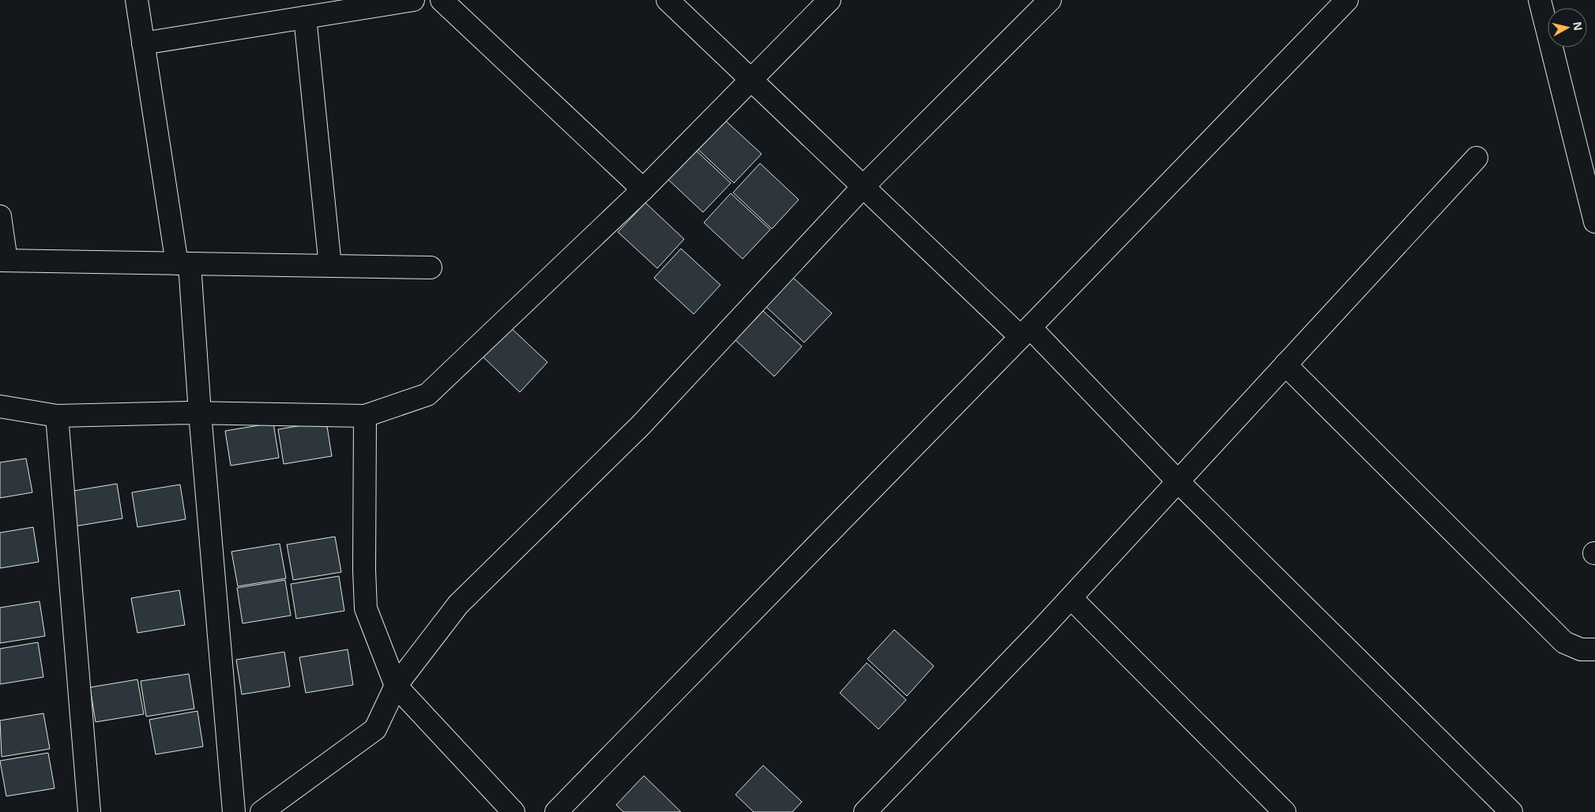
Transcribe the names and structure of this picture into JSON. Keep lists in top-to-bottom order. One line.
{"north":"right"}
